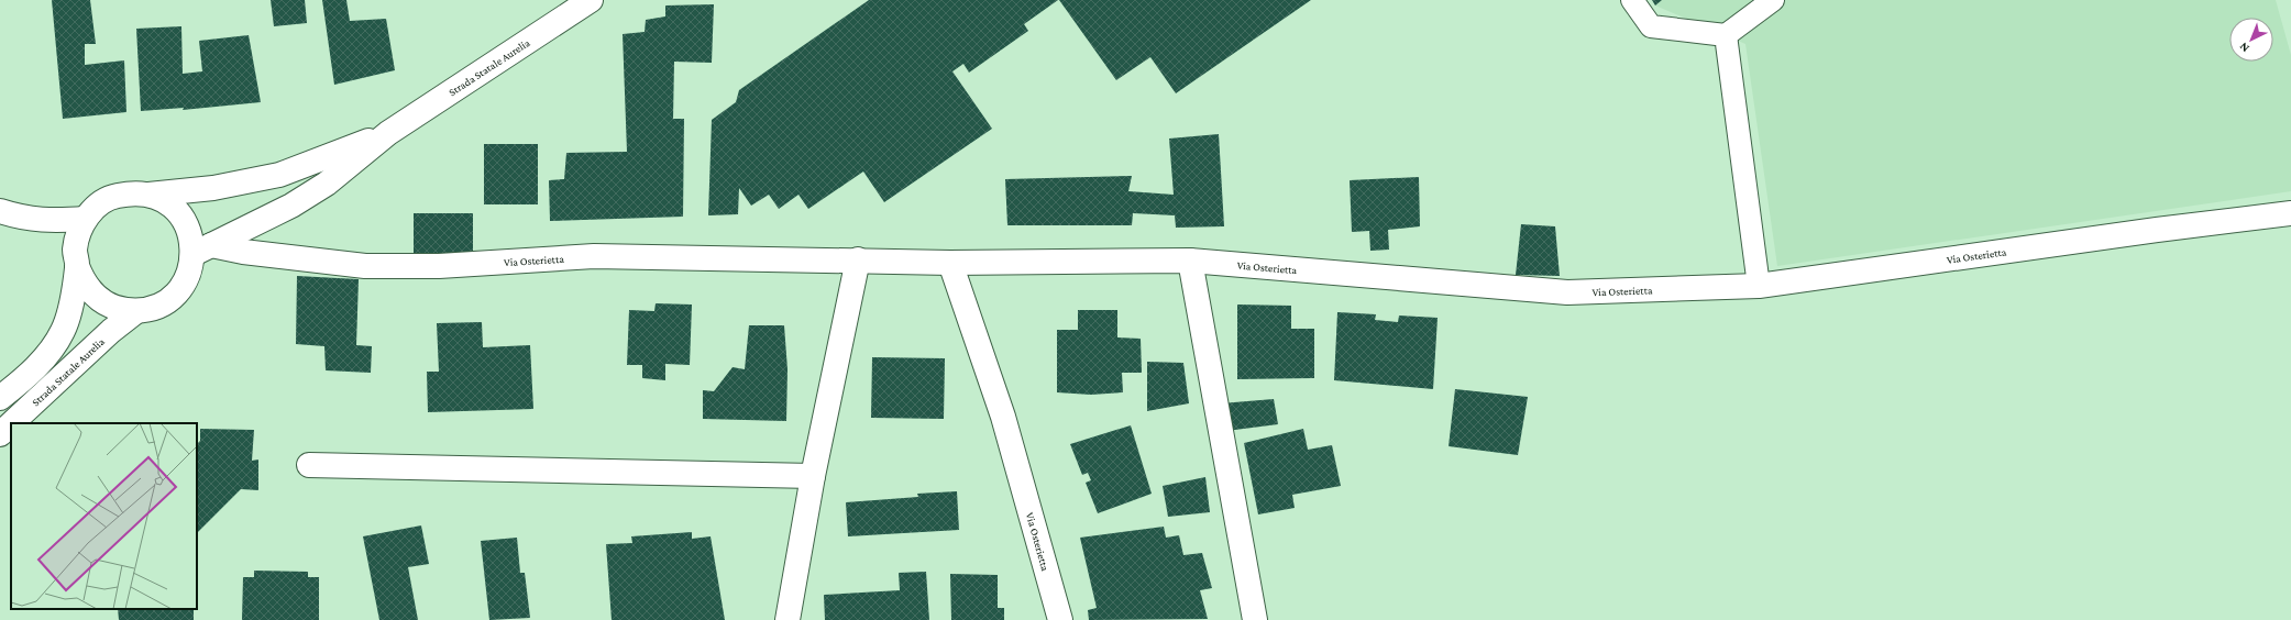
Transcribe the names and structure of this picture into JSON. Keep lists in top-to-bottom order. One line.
{"streets":{"street":["Strada Statale Aurelia","Via Osterietta"]},"crossings":[["Strada Statale Aurelia","Via Osterietta"]],"north":"bottom left"}
